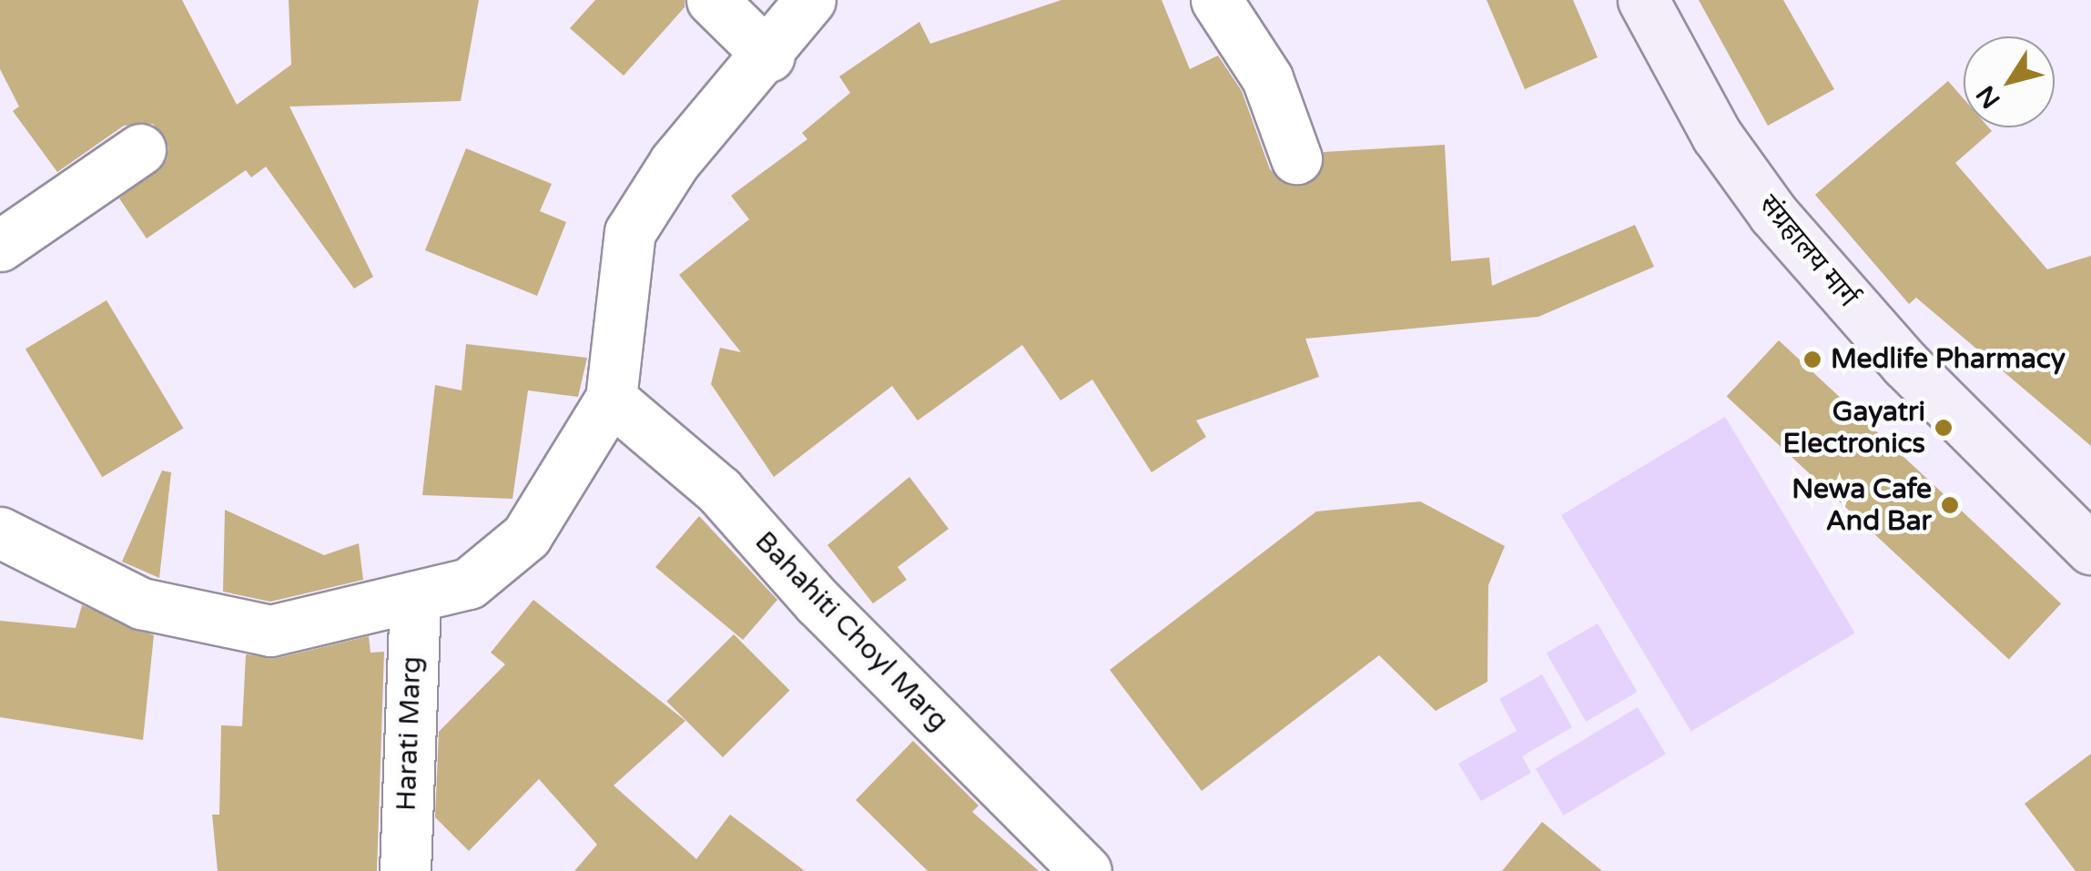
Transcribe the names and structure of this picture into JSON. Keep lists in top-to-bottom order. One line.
{"streets":{"main road":["संग्रहालय मार्ग"],"street":["Bahahiti Choyl Marg","Harati Marg"]},"places":["Medlife Pharmacy","Gayatri Electronics","Newa Cafe And Bar"],"north":"bottom left"}
